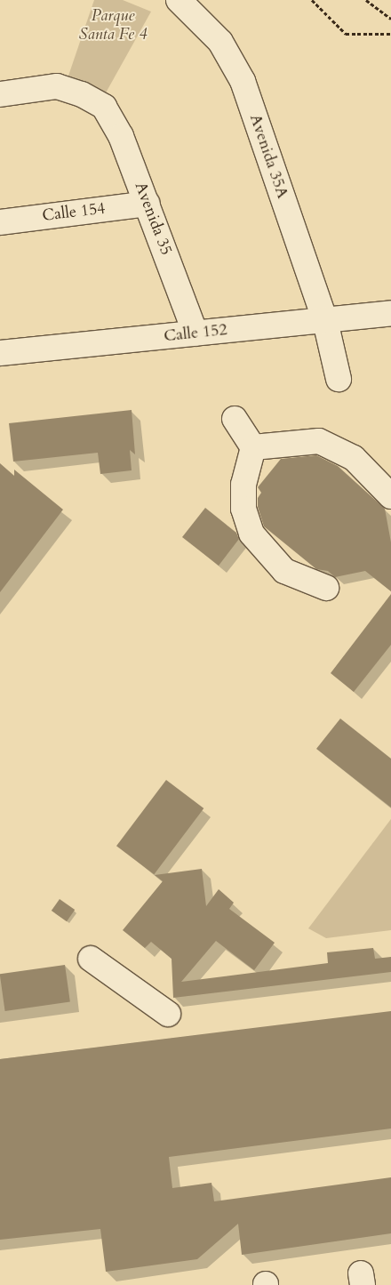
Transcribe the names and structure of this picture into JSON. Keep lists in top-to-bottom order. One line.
{"streets":{"street":["Avenida 35A","Calle 154","Avenida 35","Calle 152"]},"crossings":[["Avenida 35A","Calle 152"],["Calle 154","Avenida 35"],["Avenida 35","Calle 152"]],"parks":["Parque Santa Fe 4"]}
